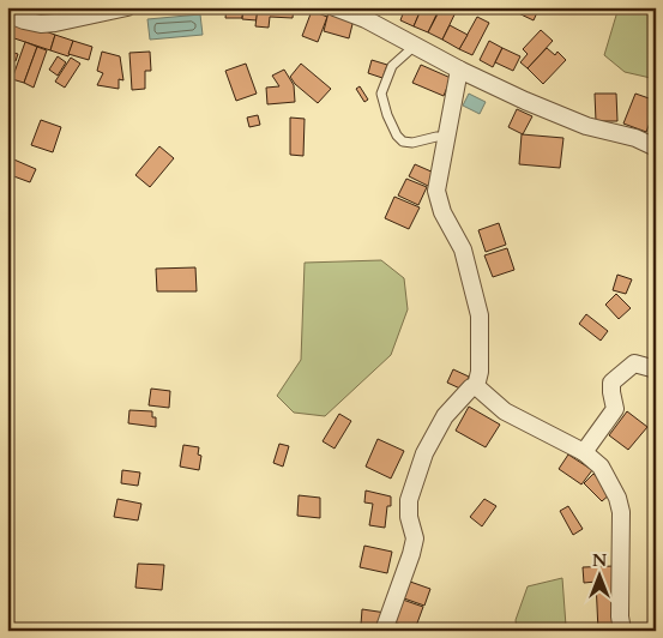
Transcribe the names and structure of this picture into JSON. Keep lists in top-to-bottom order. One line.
{"north":"top"}
